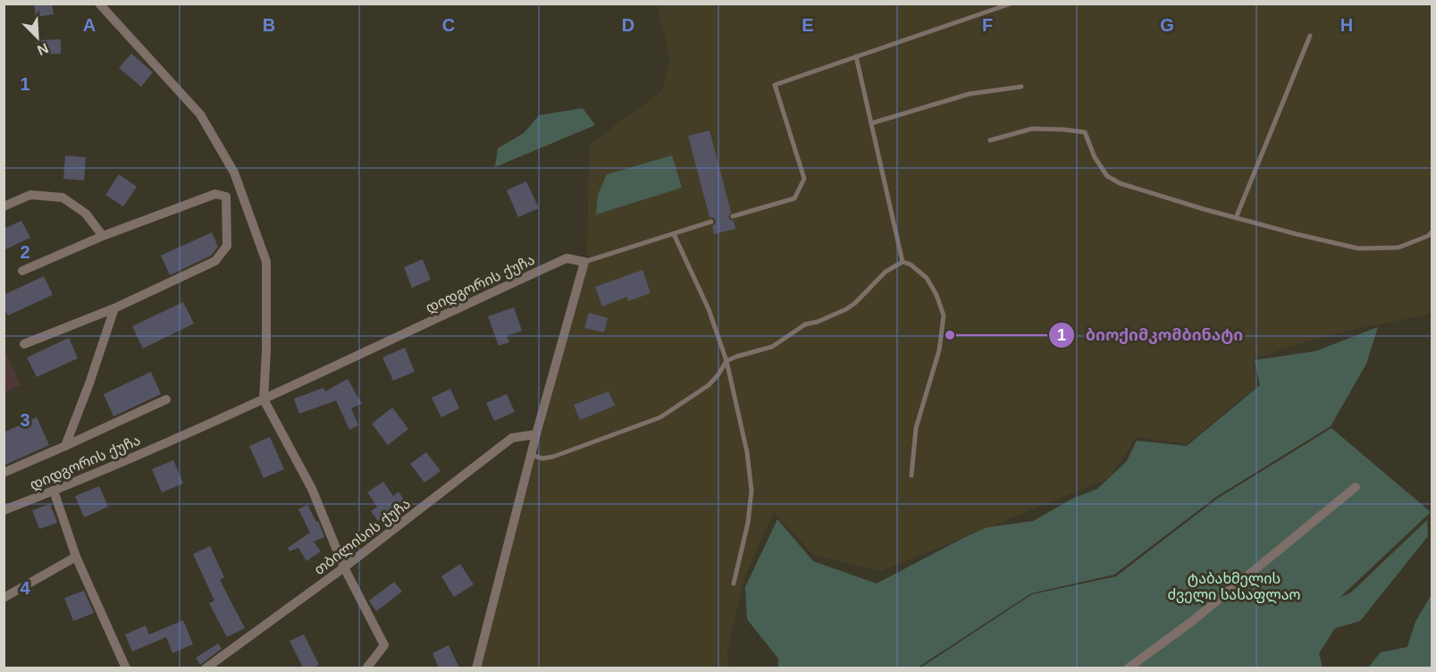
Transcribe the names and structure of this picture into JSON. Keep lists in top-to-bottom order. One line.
{"streets":{"street":["დიდგორის ქუჩა","თბილისის ქუჩა"]},"parks":["ტაბახმელის ძველი სასაფლაო"],"places":["ბიოქიმკომბინატი"],"north":"bottom right","grid":{"columns":["A","B","C","D","E","F","G","H"],"rows":["1","2","3","4"]}}
